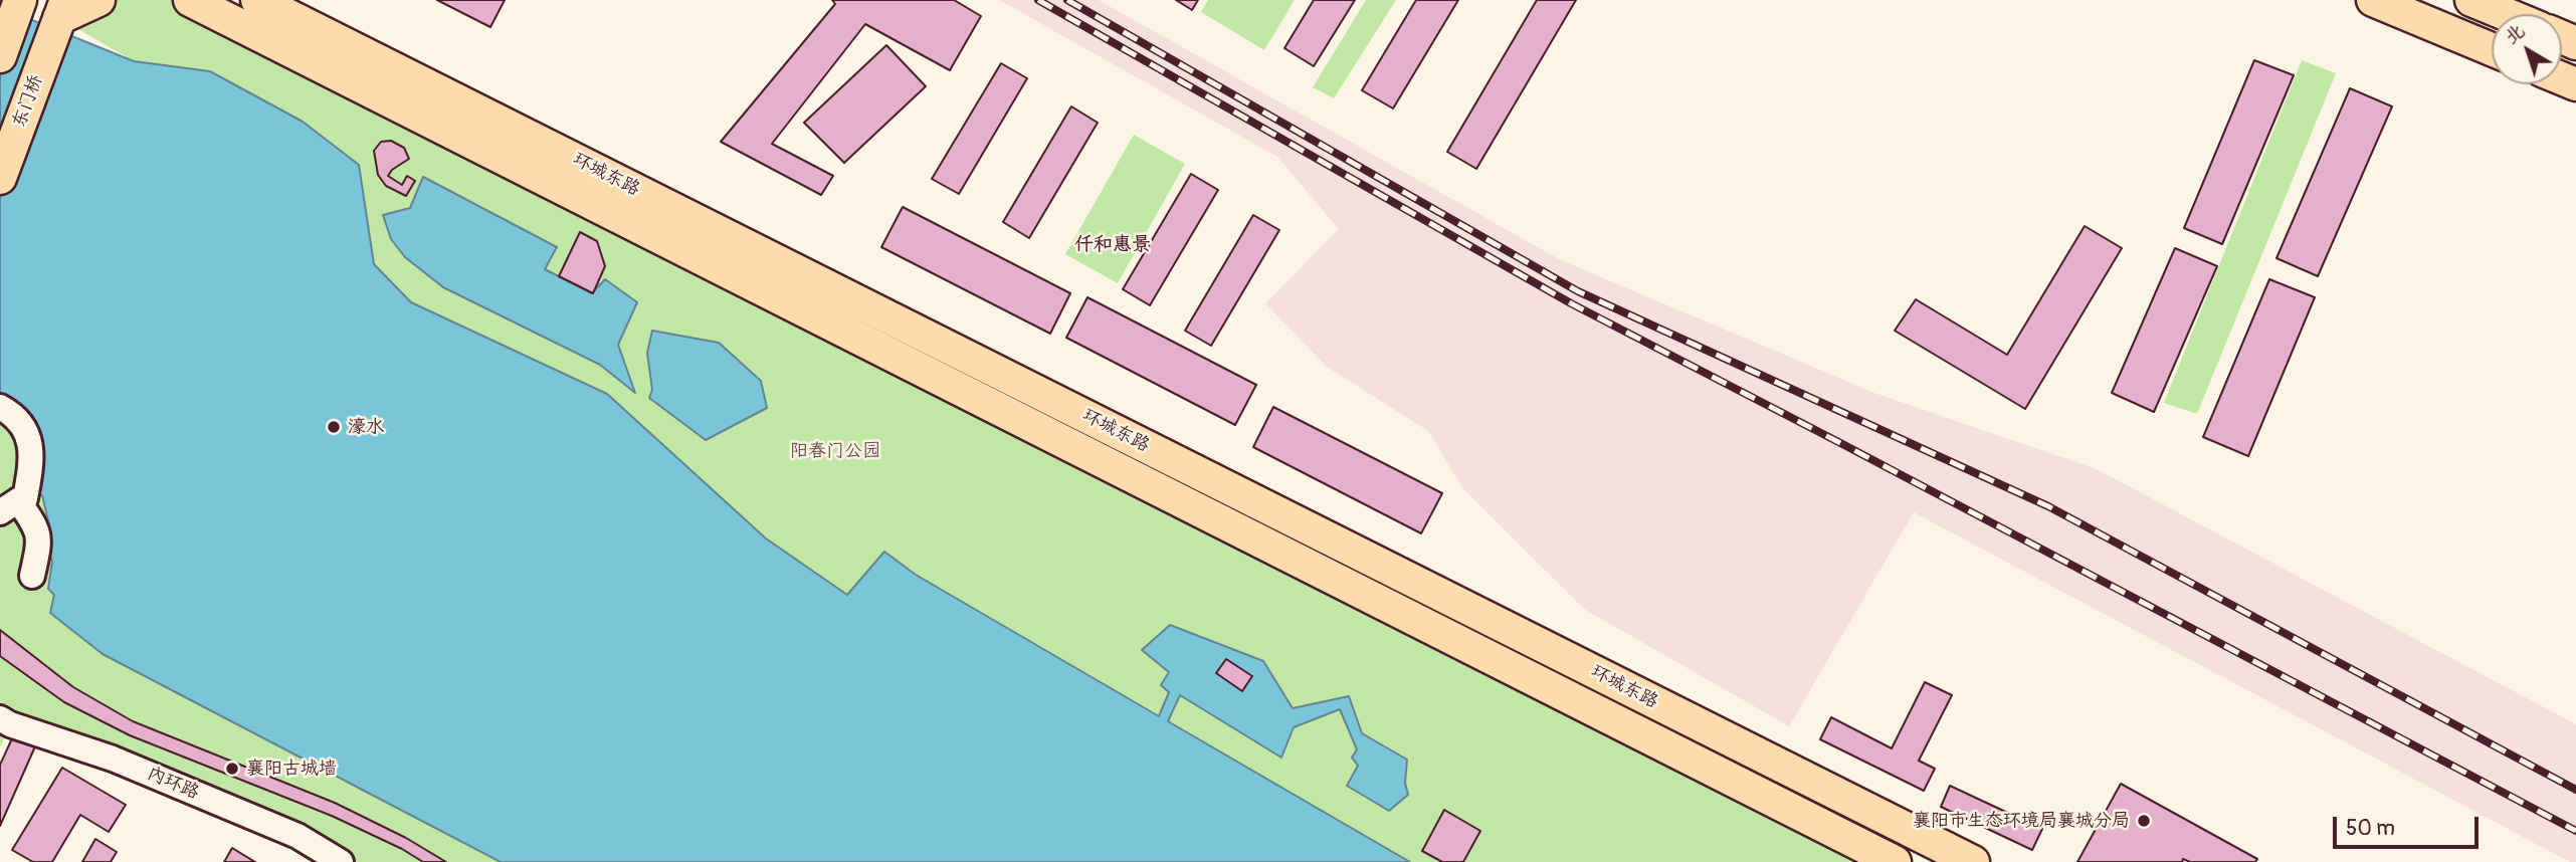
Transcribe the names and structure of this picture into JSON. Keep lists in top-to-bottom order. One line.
{"streets":{"main road":["东门桥","环城东路"],"street":["内环路"]},"districts":["仟和惠景"],"parks":["阳春门公园"],"places":["濠水","襄阳古城墙","襄阳市生态环境局襄城分局"],"scale_bar":"50 m","north":"top left"}
